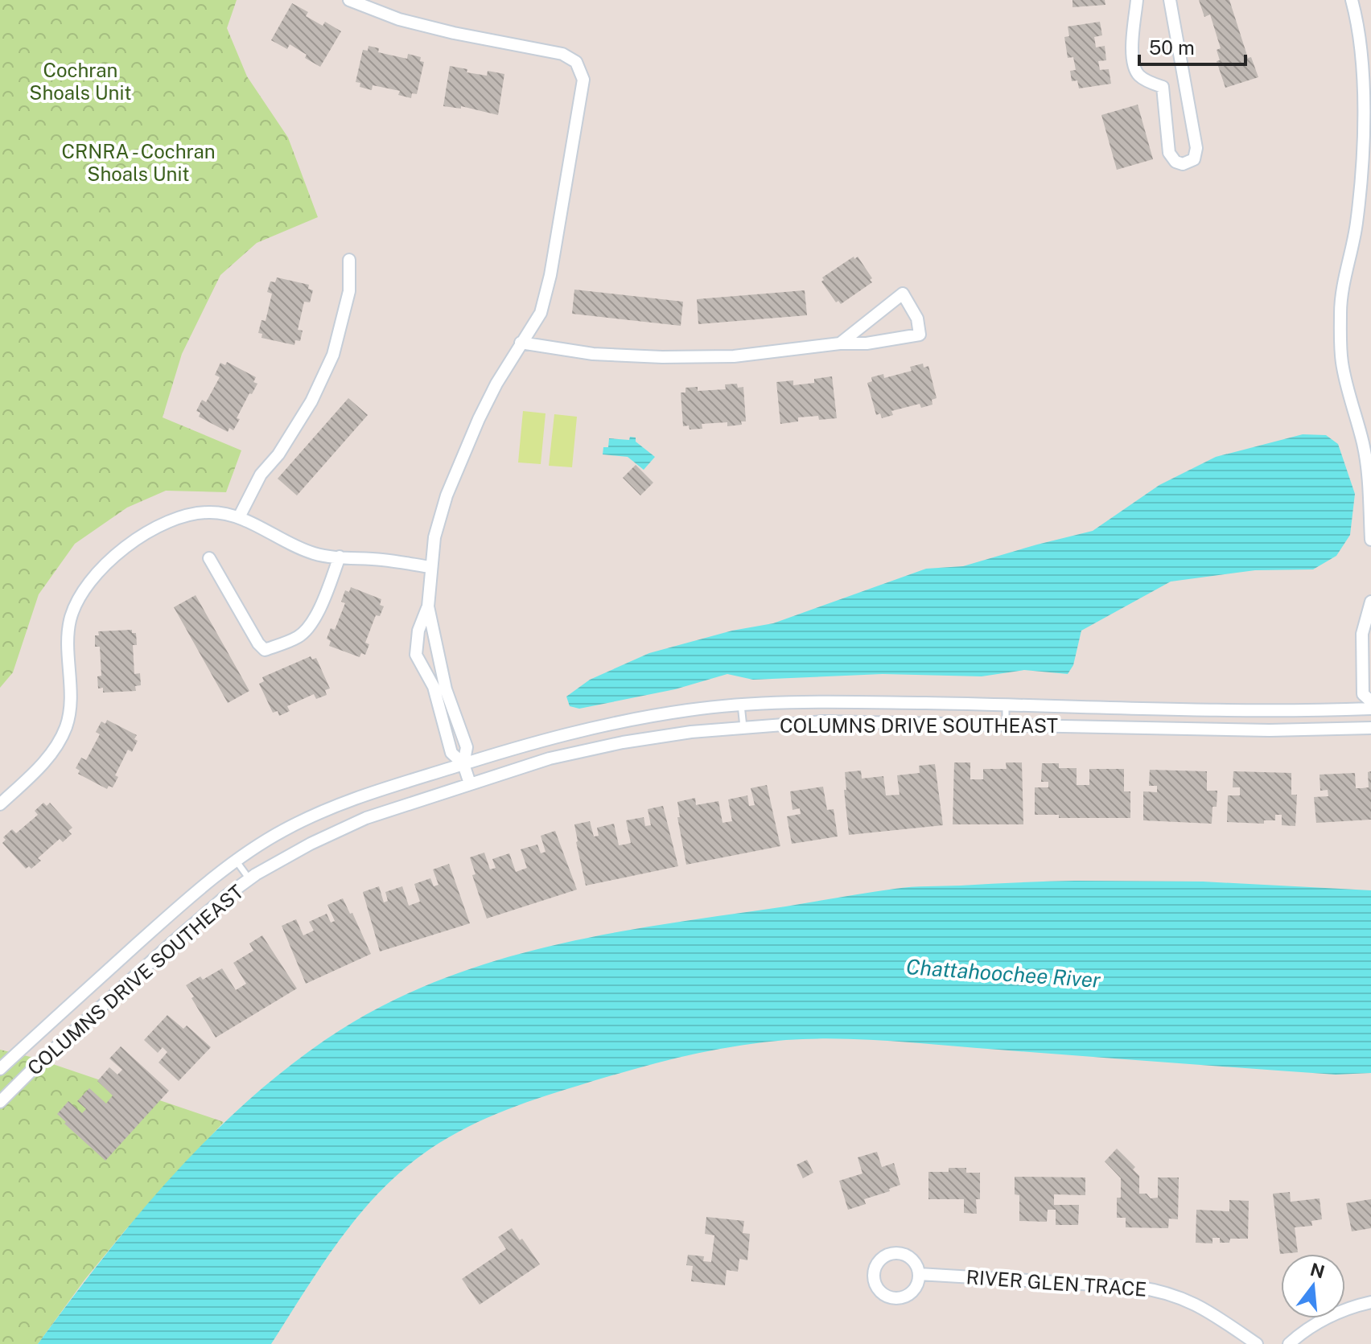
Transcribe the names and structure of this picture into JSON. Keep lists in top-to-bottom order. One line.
{"streets":{"street":["COLUMNS DRIVE SOUTHEAST","RIVER GLEN TRACE"]},"water":["Chattahoochee River"],"parks":["Cochran Shoals Unit","CRNRA - Cochran Shoals Unit"],"scale_bar":"50 m","north":"top"}
